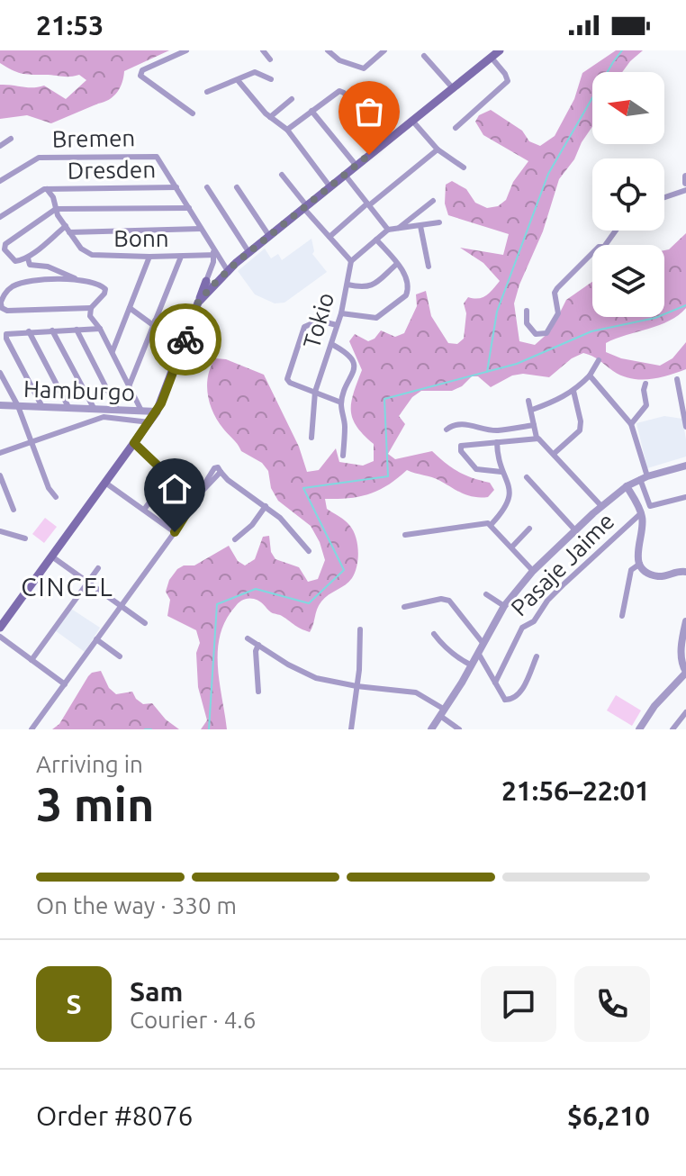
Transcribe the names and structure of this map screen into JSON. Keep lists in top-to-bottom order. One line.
{"streets":{"street":["Bremen","Dresden","Bonn","Tokio","Hamburgo","Pasaje Jaime"]},"crossings":[["Bremen","Dresden"],["Dresden","Bonn"]],"districts":["CINCEL"],"north":"left","page":{"status":"21:53","heading":["3 min","Arriving in","21:56–22:01"],"panel":["Sam","Courier · 4.6","Order #8076","$6,210"],"bar":"On the way · 330 m","round":"S"}}
